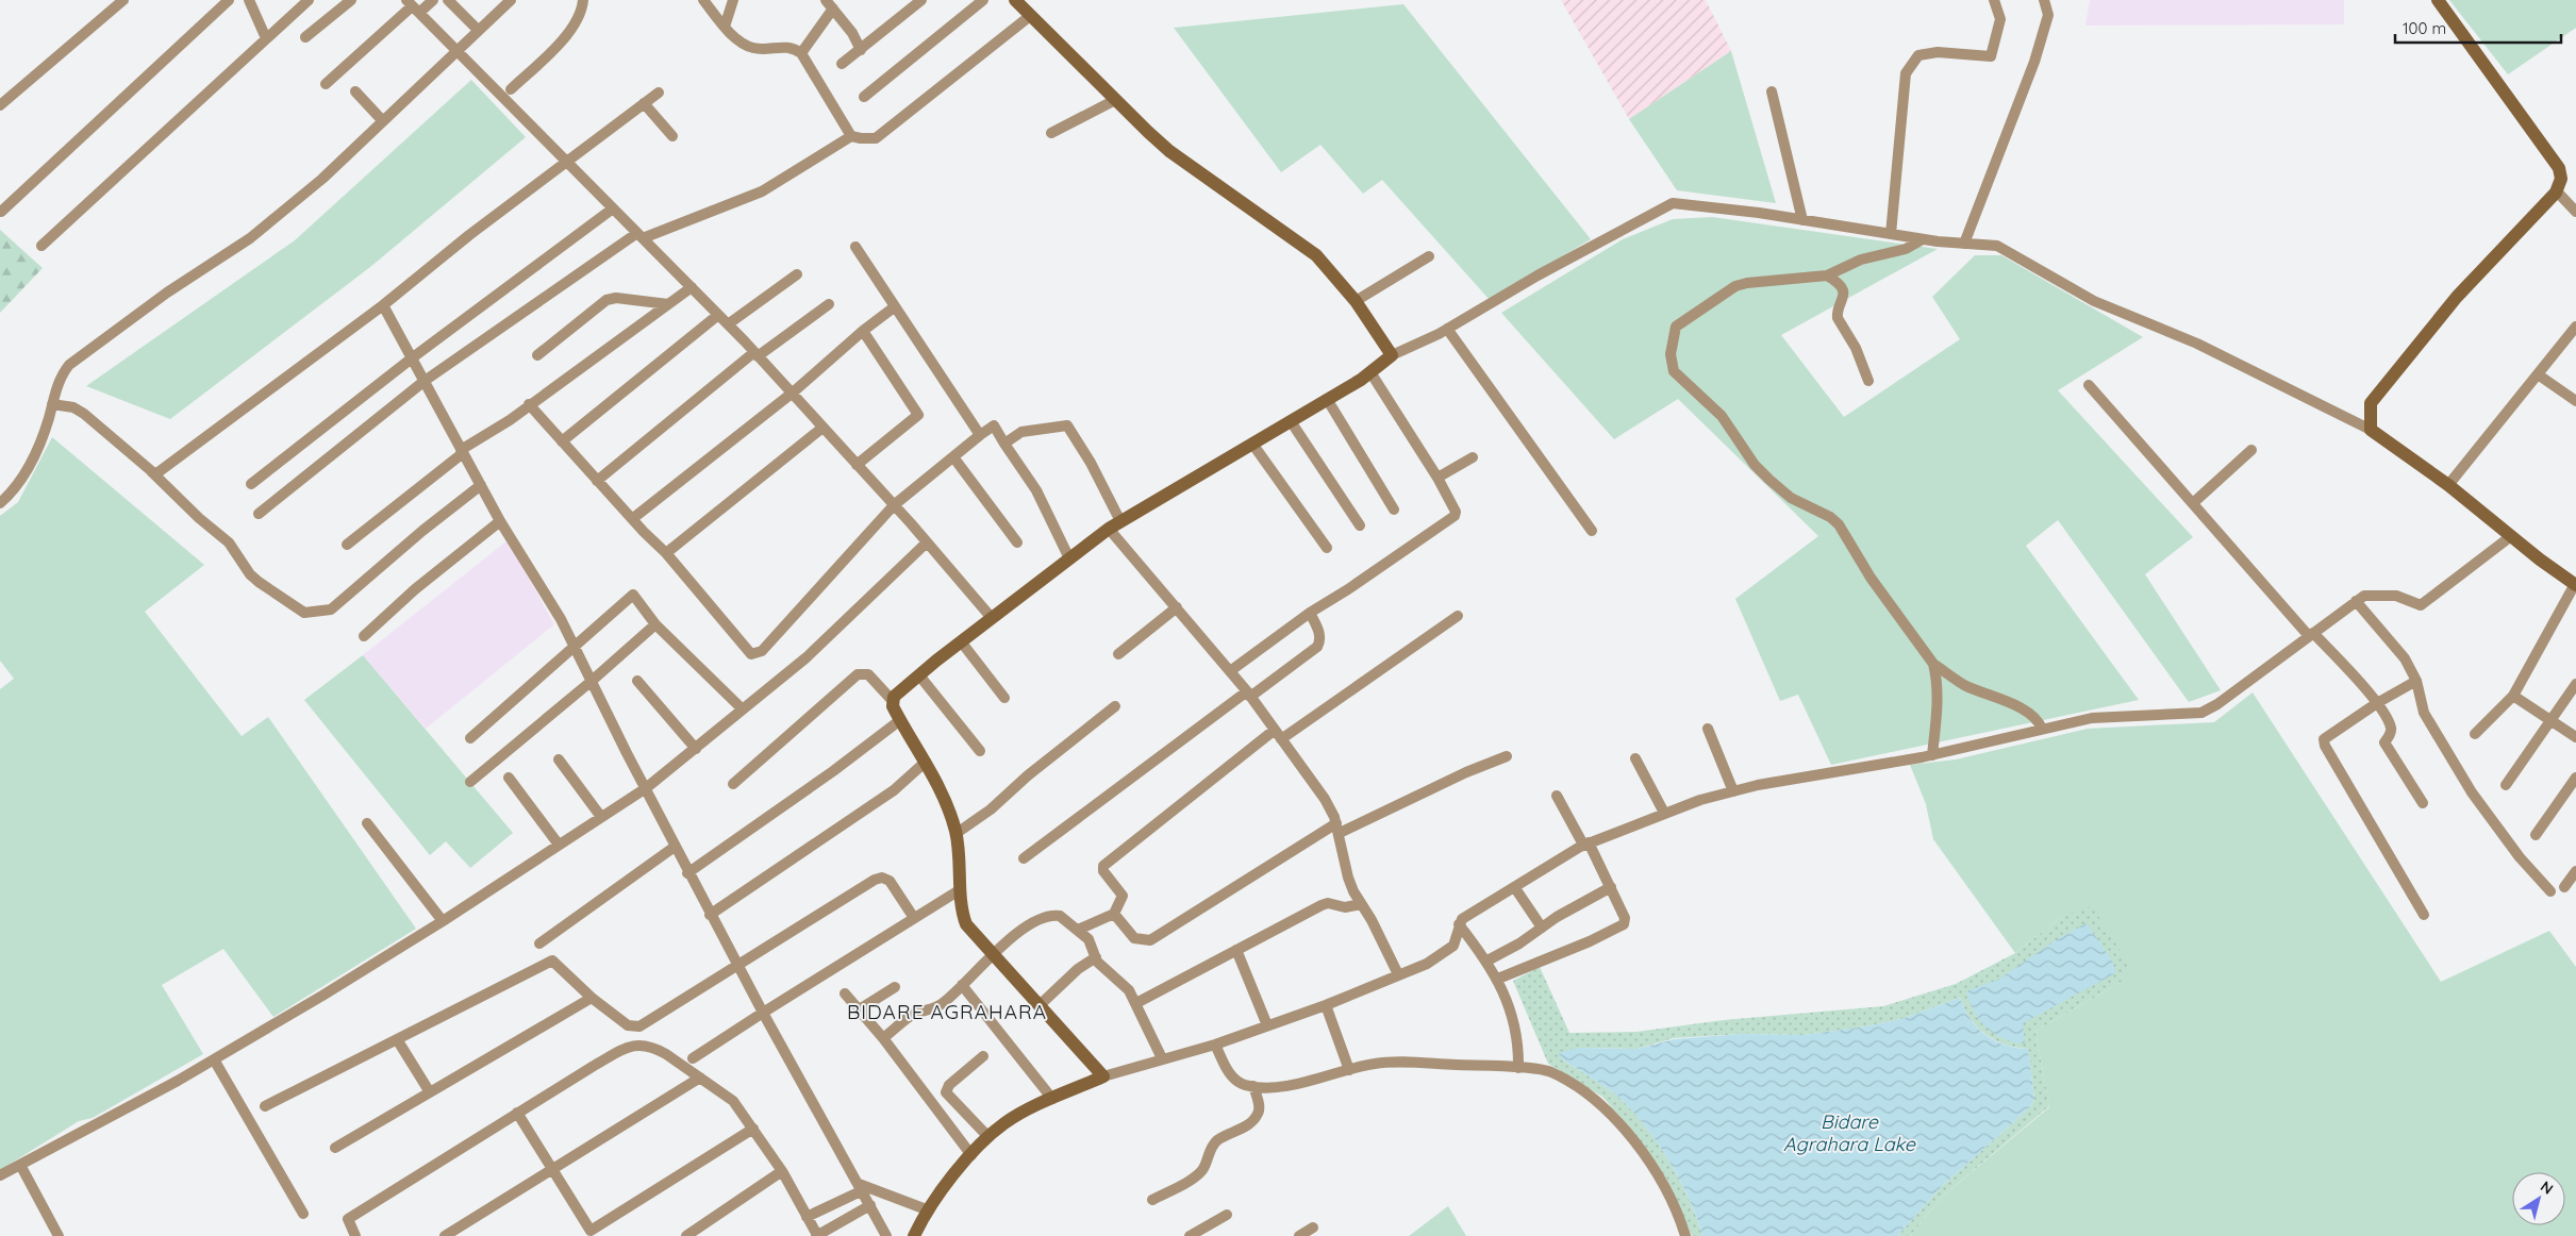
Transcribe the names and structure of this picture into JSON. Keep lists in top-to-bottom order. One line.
{"districts":["BIDARE AGRAHARA"],"water":["Bidare Agrahara Lake"],"scale_bar":"100 m","north":"top right"}
